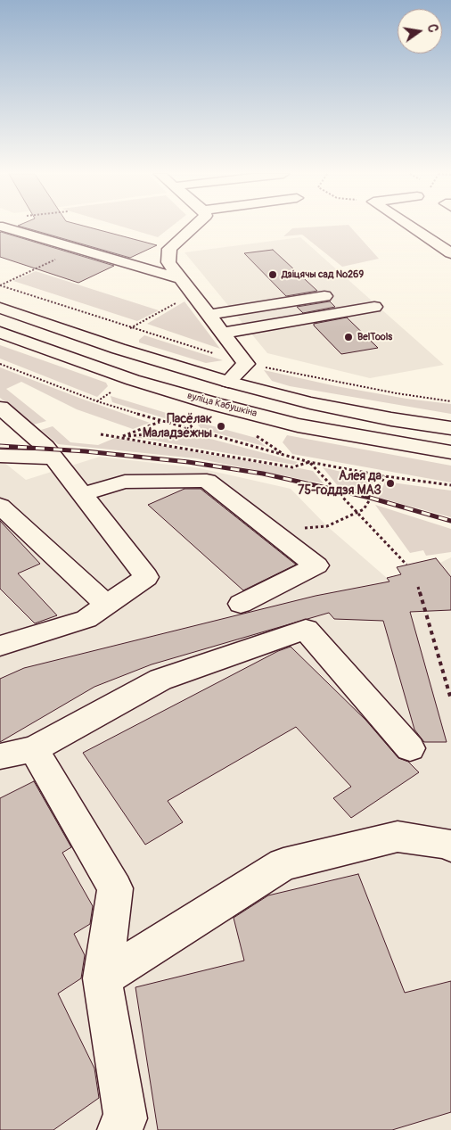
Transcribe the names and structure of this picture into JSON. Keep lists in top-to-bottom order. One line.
{"streets":{"main road":["вуліца Кабушкіна"]},"places":["Дзіцячы сад №269","BelTools","Пасёлак Маладзёжны","Алея да 75-годдзя МАЗ"],"north":"right"}
